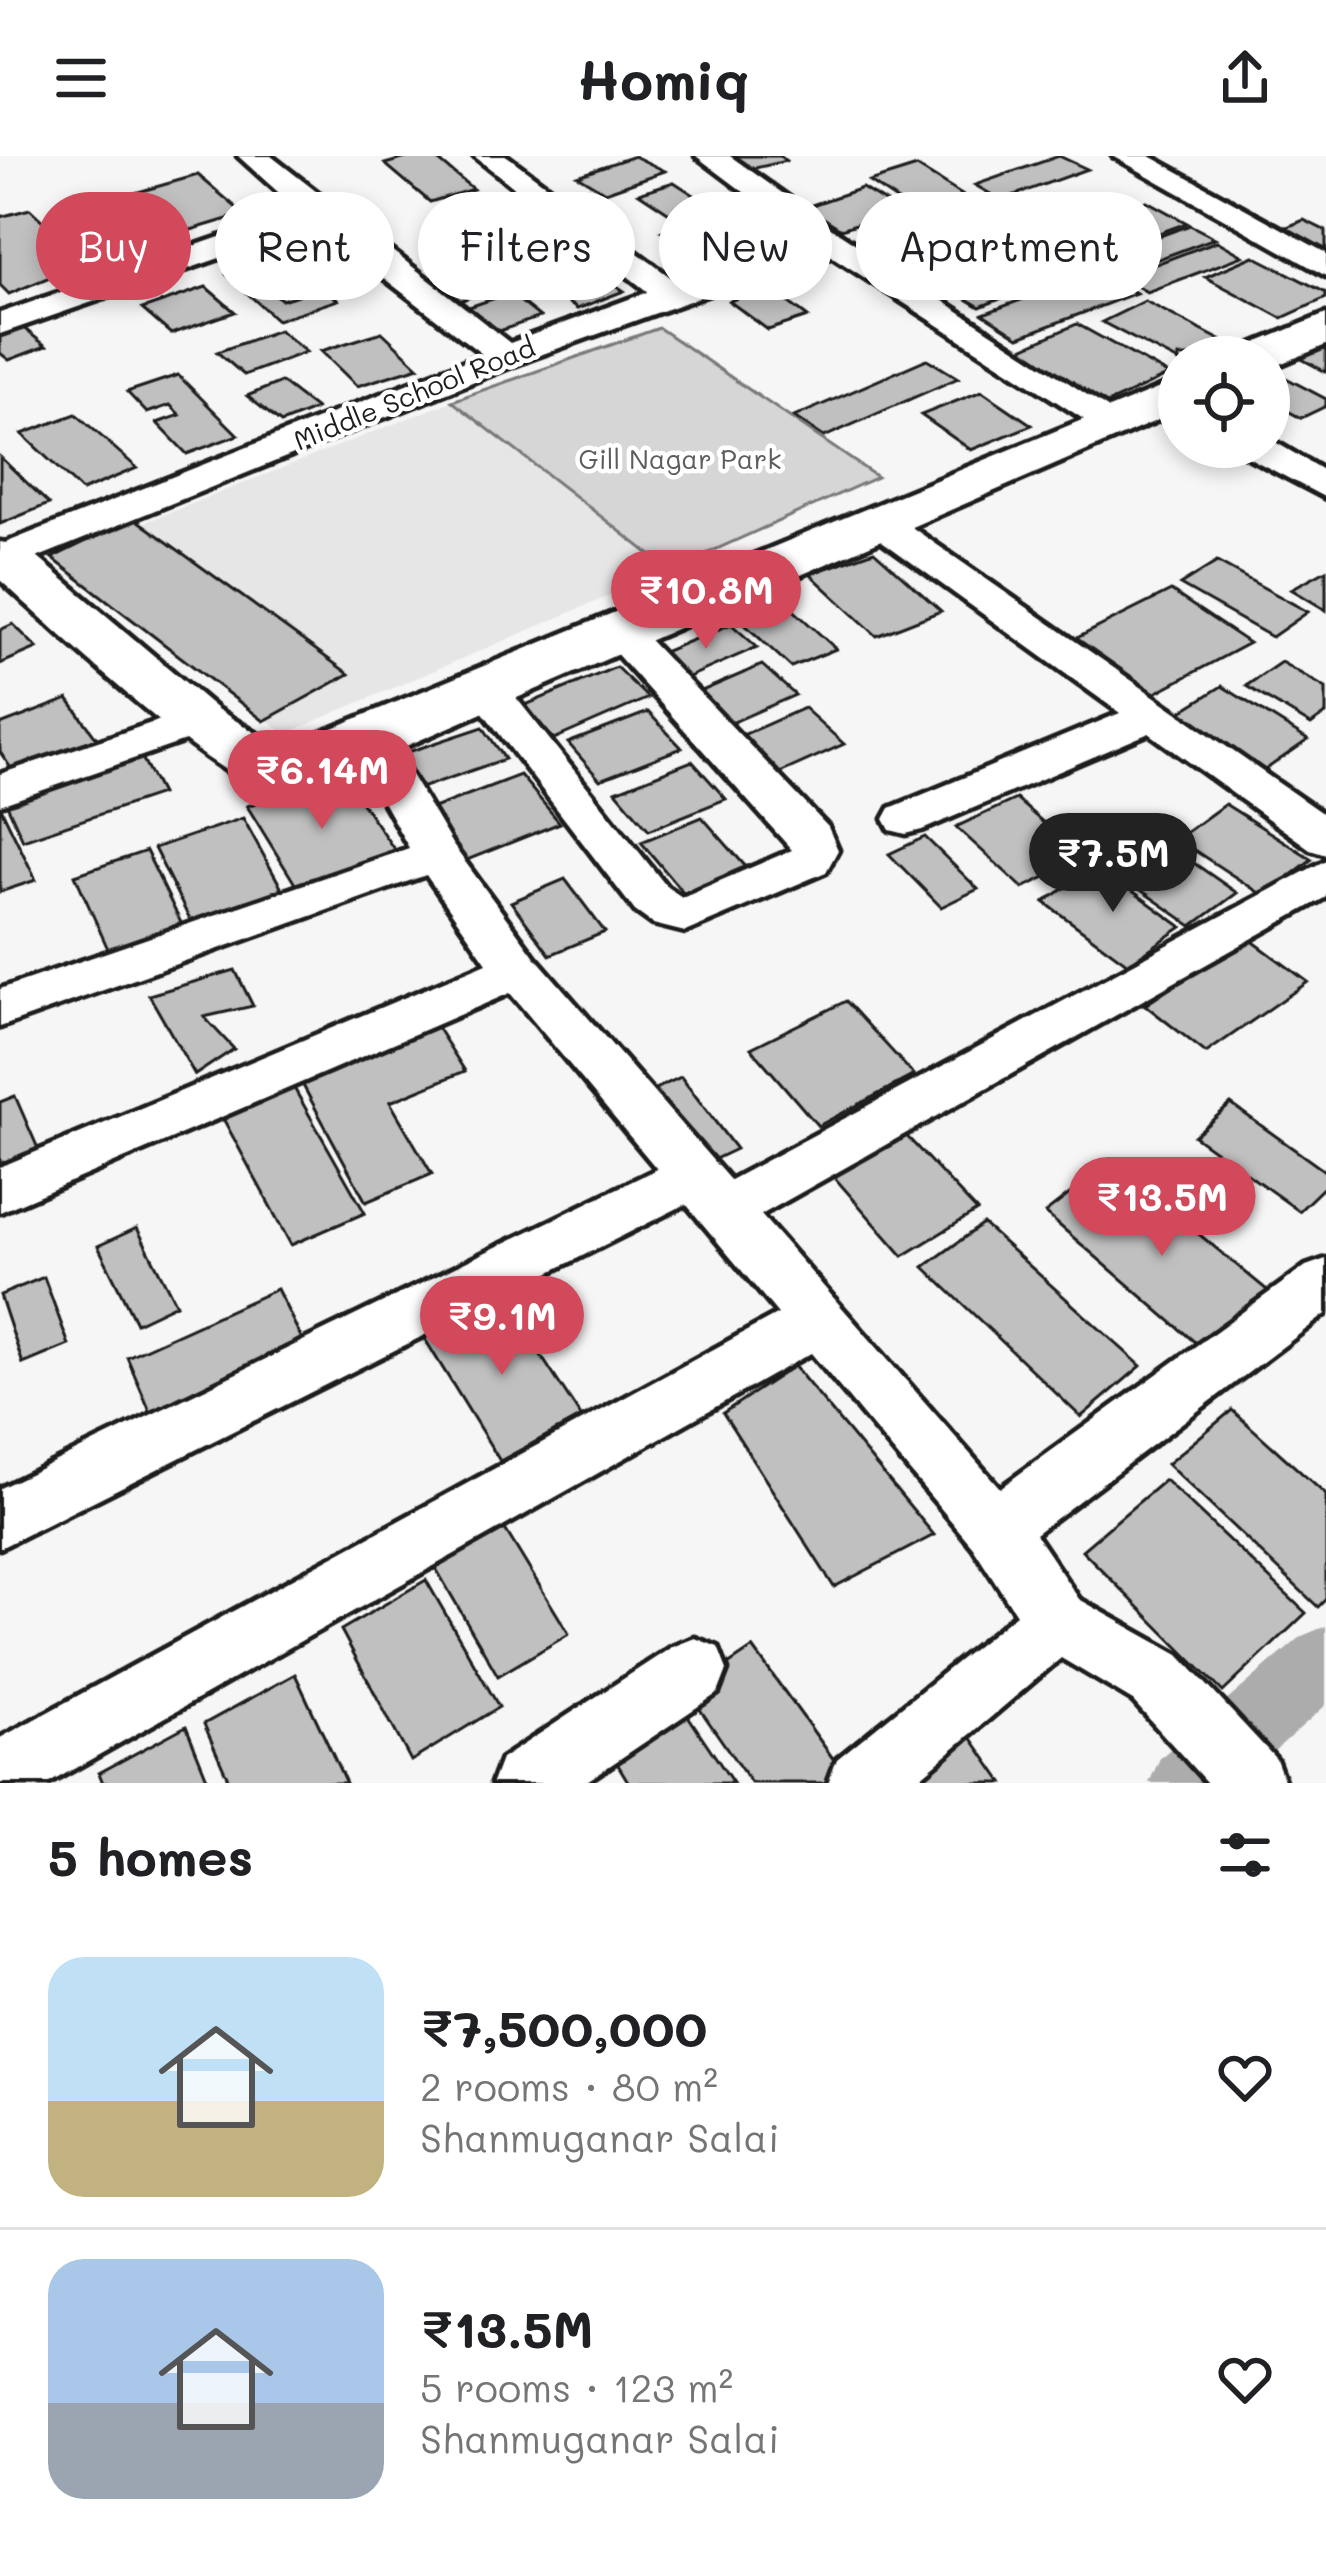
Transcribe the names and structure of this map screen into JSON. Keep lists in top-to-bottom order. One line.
{"streets":{"street":["Middle School Road"]},"parks":["Gill Nagar Park"],"page":{"header":"Homiq","chip":["Buy","Rent","Filters","New","Apartment"],"price":["₹10.8M","₹6.14M","₹7.5M","₹13.5M","₹9.1M"],"heading":"5 homes","list":[{"name":"₹7,500,000","note":"2 rooms · 80 m² · Shanmuganar Salai"},{"name":"₹13.5M","note":"5 rooms · 123 m² · Shanmuganar Salai"}]}}
